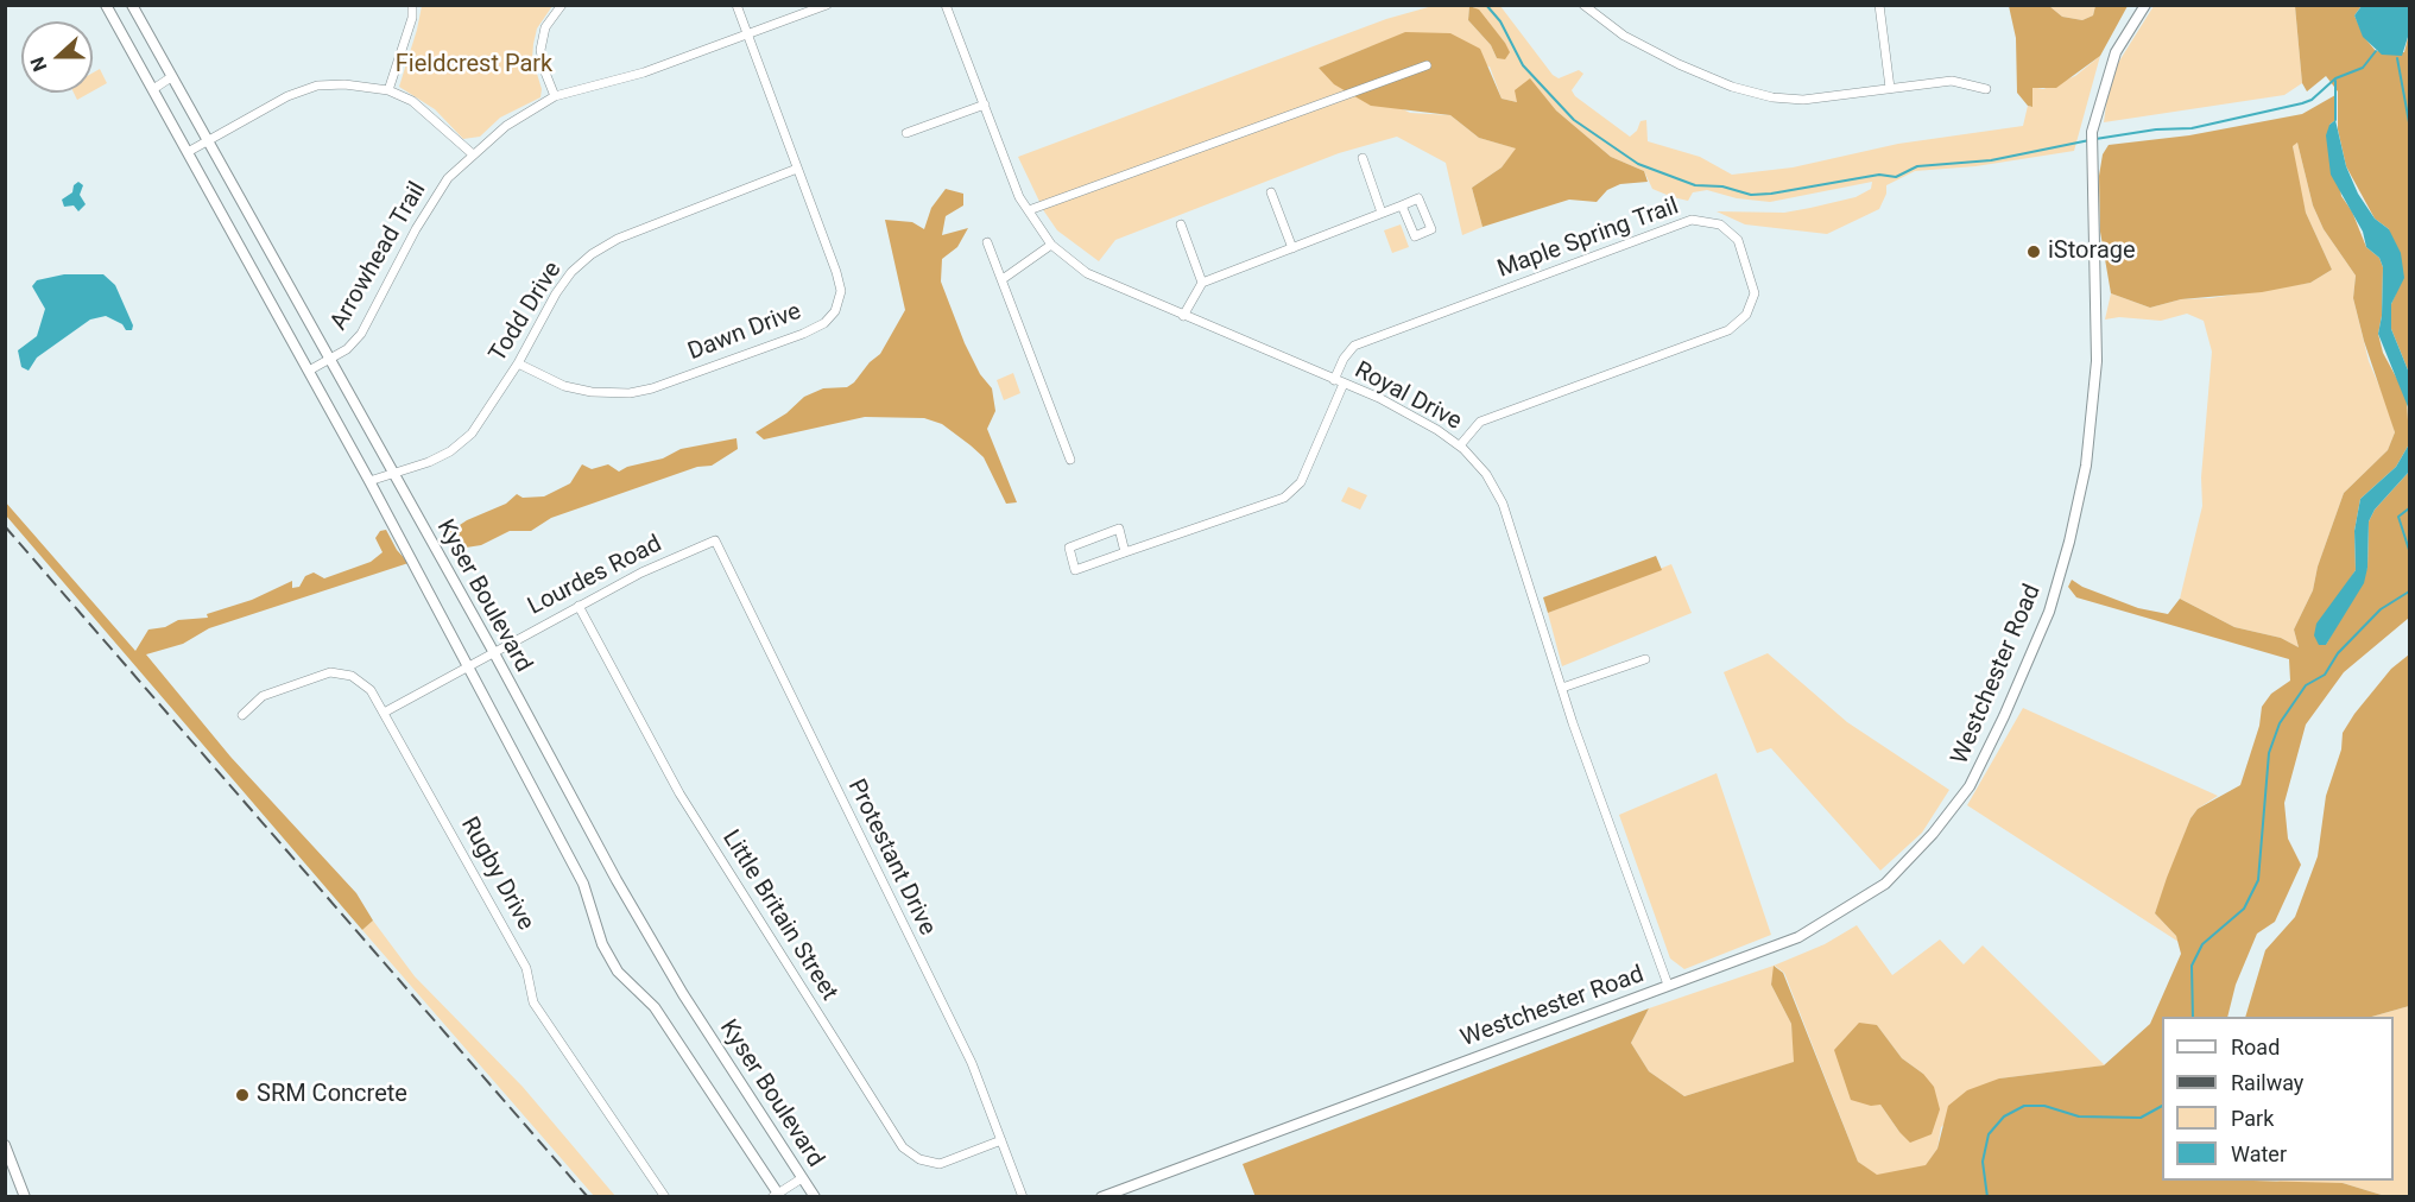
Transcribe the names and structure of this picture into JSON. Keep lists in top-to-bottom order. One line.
{"streets":{"street":["Maple Spring Trail","Arrowhead Trail","Todd Drive","Dawn Drive","Royal Drive","Lourdes Road","Kyser Boulevard","Westchester Road","Protestant Drive","Rugby Drive","Little Britain Street"]},"crossings":[["Maple Spring Trail","Royal Drive"],["Arrowhead Trail","Dawn Drive"],["Arrowhead Trail","Kyser Boulevard"],["Todd Drive","Dawn Drive"],["Todd Drive","Kyser Boulevard"],["Royal Drive","Westchester Road"],["Lourdes Road","Kyser Boulevard"],["Lourdes Road","Protestant Drive"],["Lourdes Road","Rugby Drive"],["Lourdes Road","Little Britain Street"],["Protestant Drive","Little Britain Street"]],"parks":["Fieldcrest Park"],"places":["iStorage","SRM Concrete"],"legend":["Road","Railway","Park","Water"],"north":"left"}
